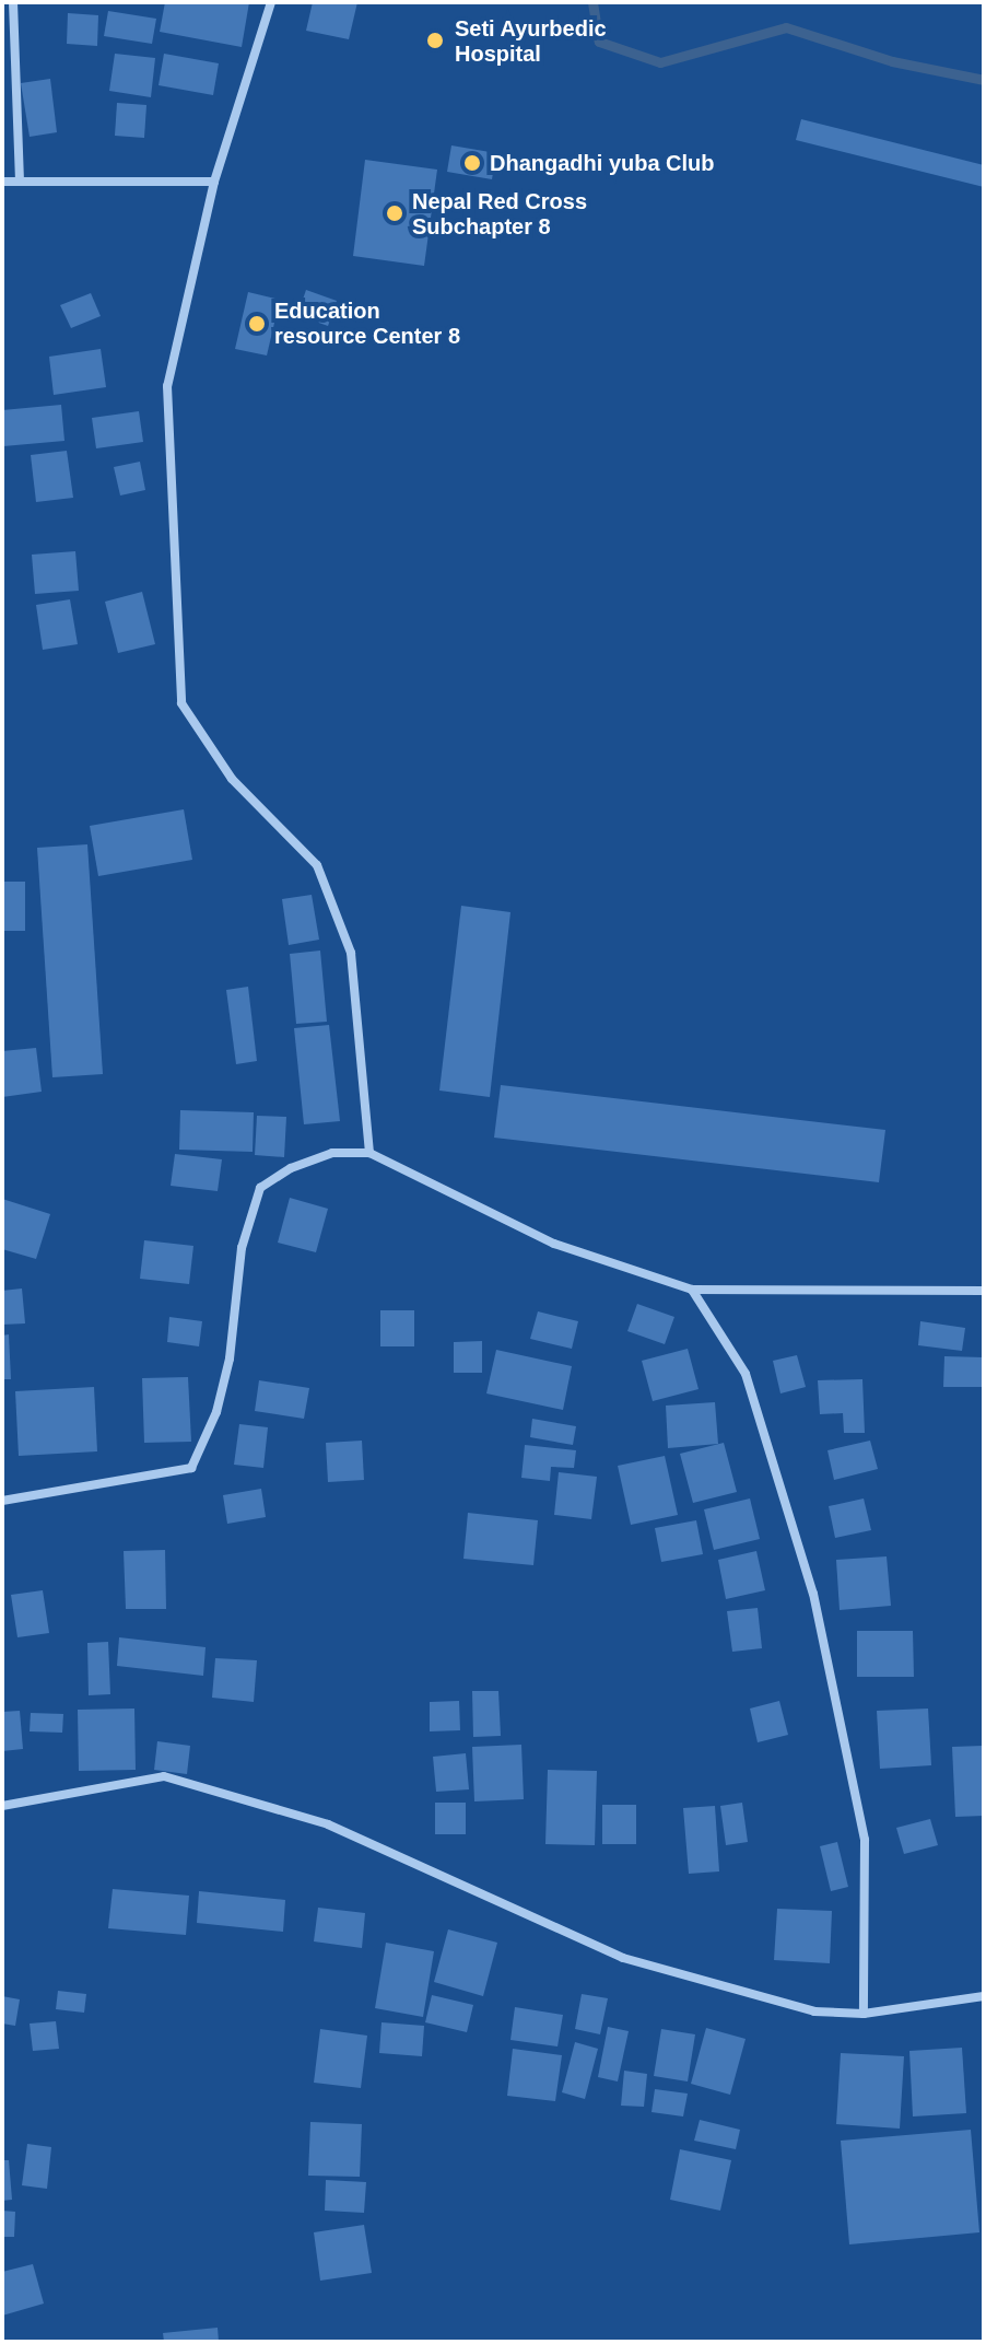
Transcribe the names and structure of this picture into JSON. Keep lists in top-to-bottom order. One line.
{"places":["Seti Ayurbedic Hospital","Dhangadhi yuba Club","Nepal Red Cross Subchapter 8","Education resource Center 8"]}
